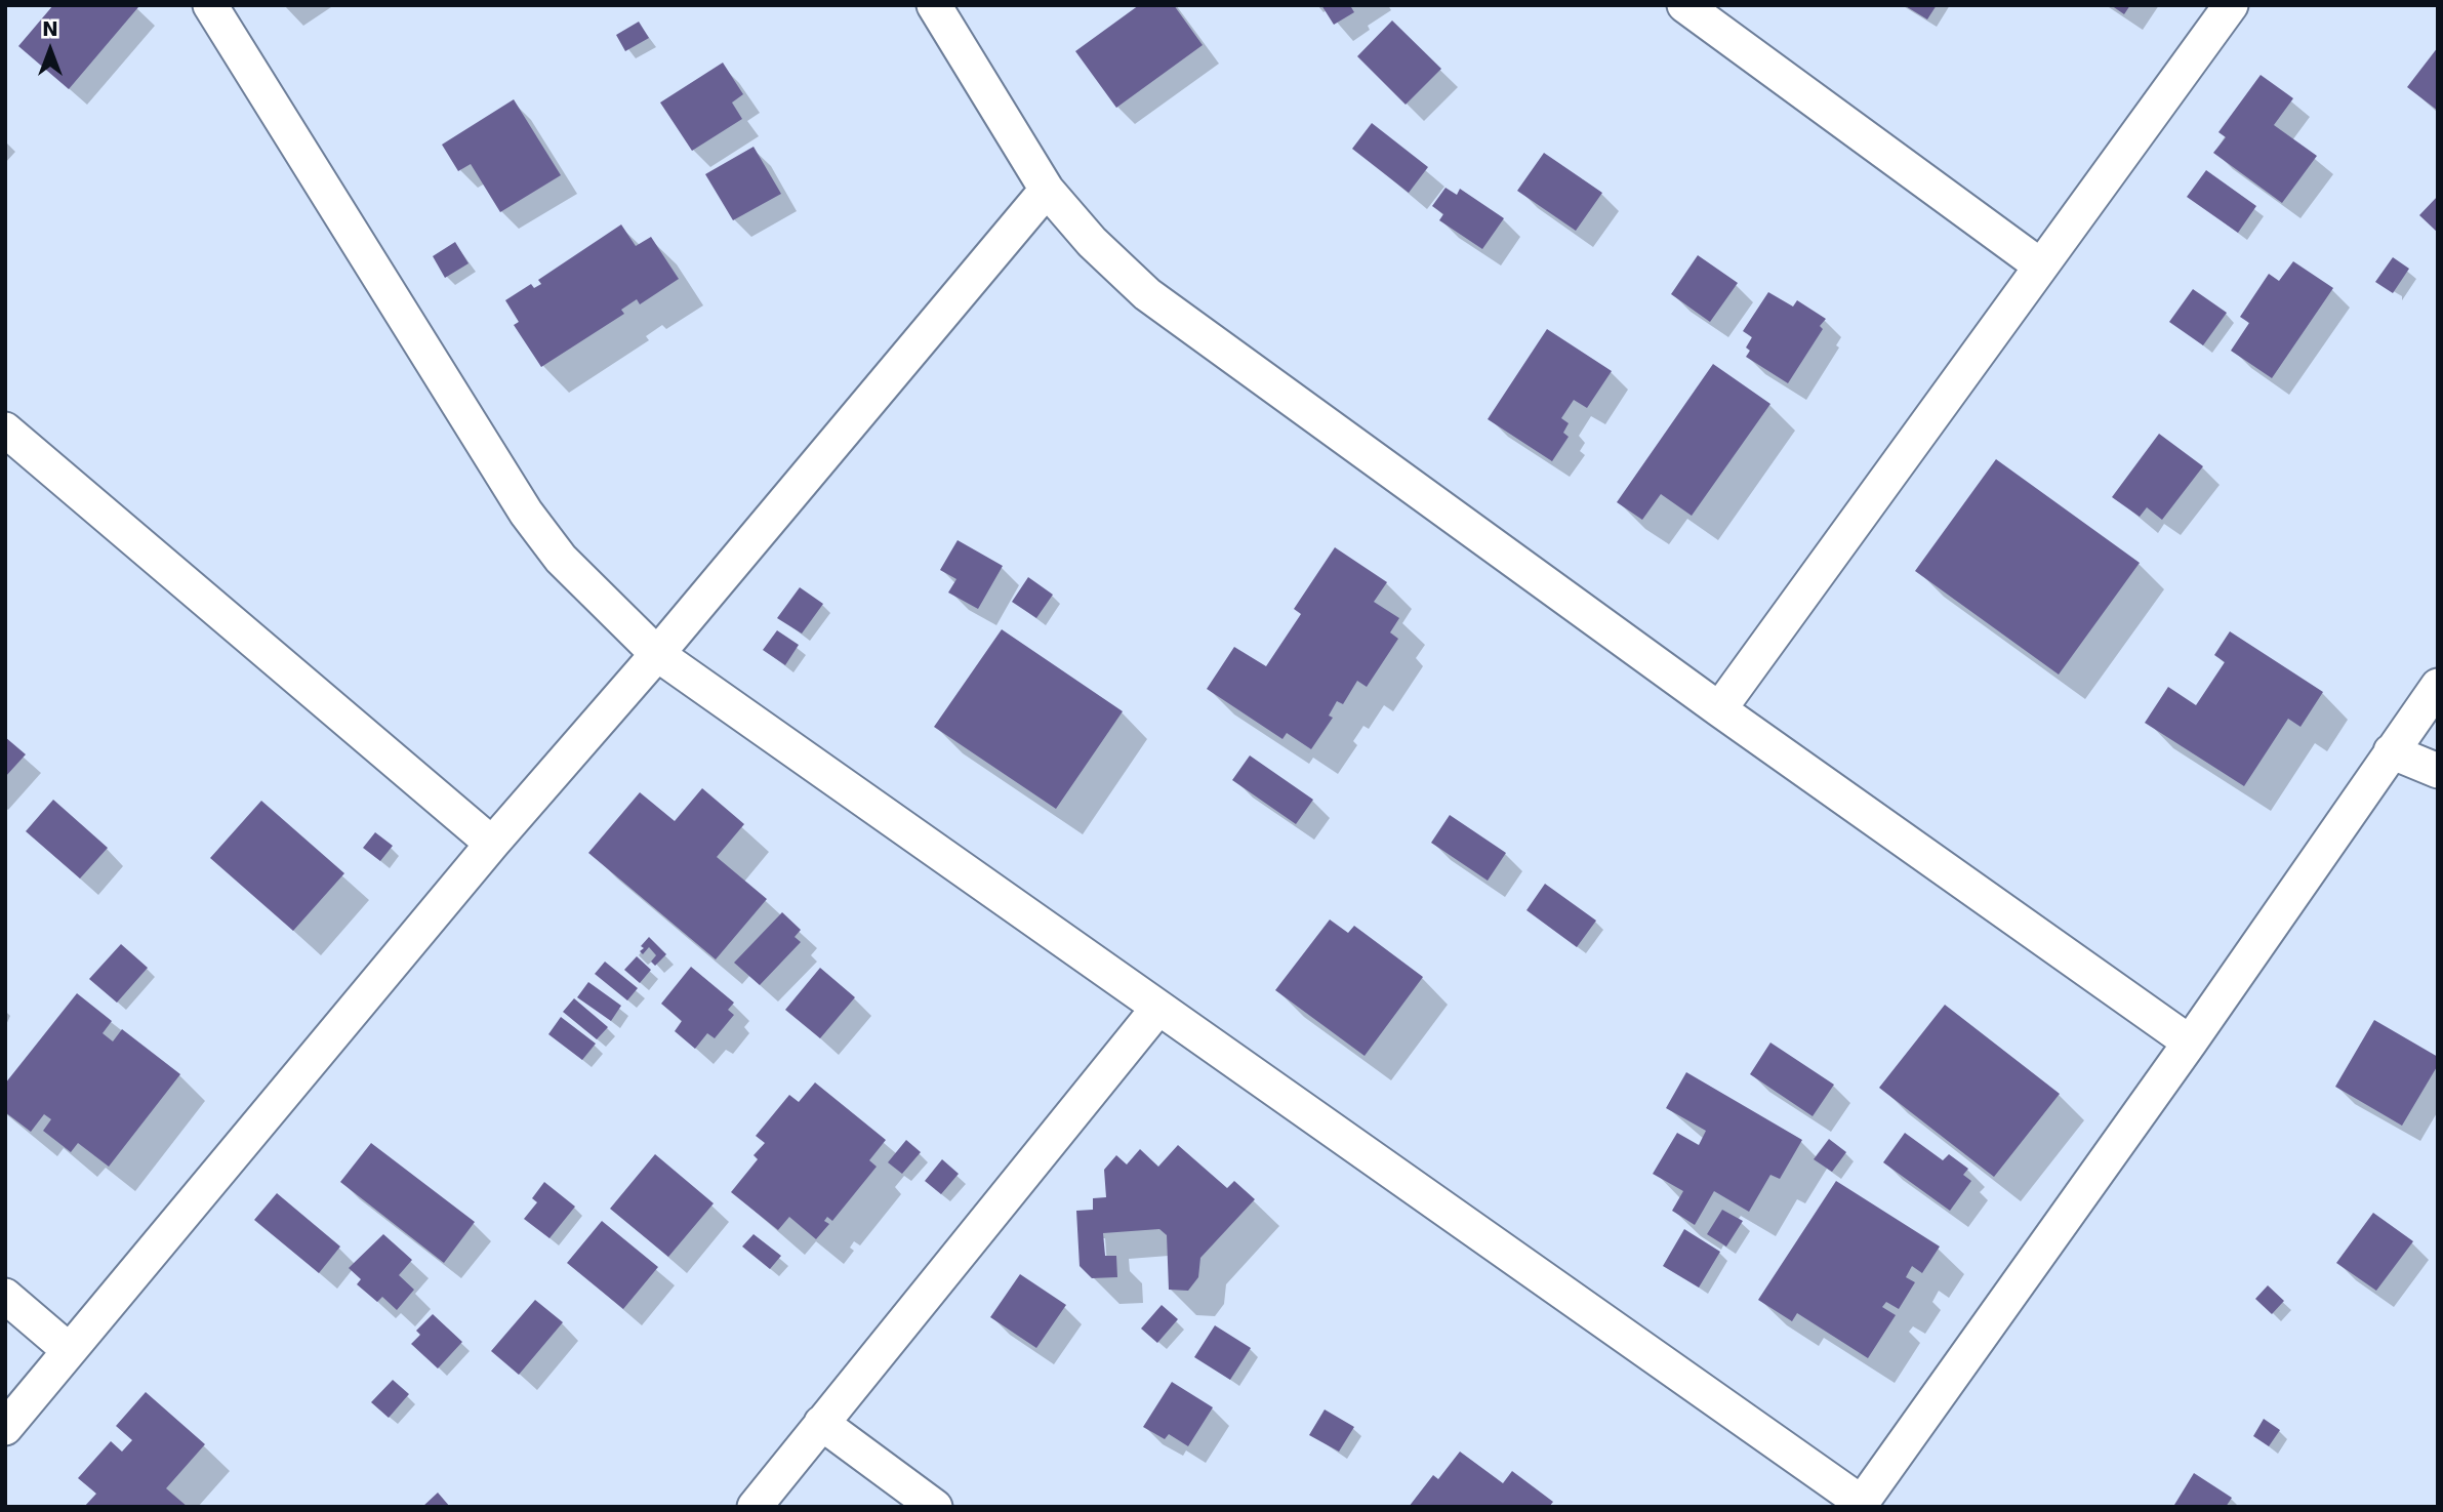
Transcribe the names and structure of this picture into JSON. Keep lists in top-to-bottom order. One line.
{"north":"top"}
